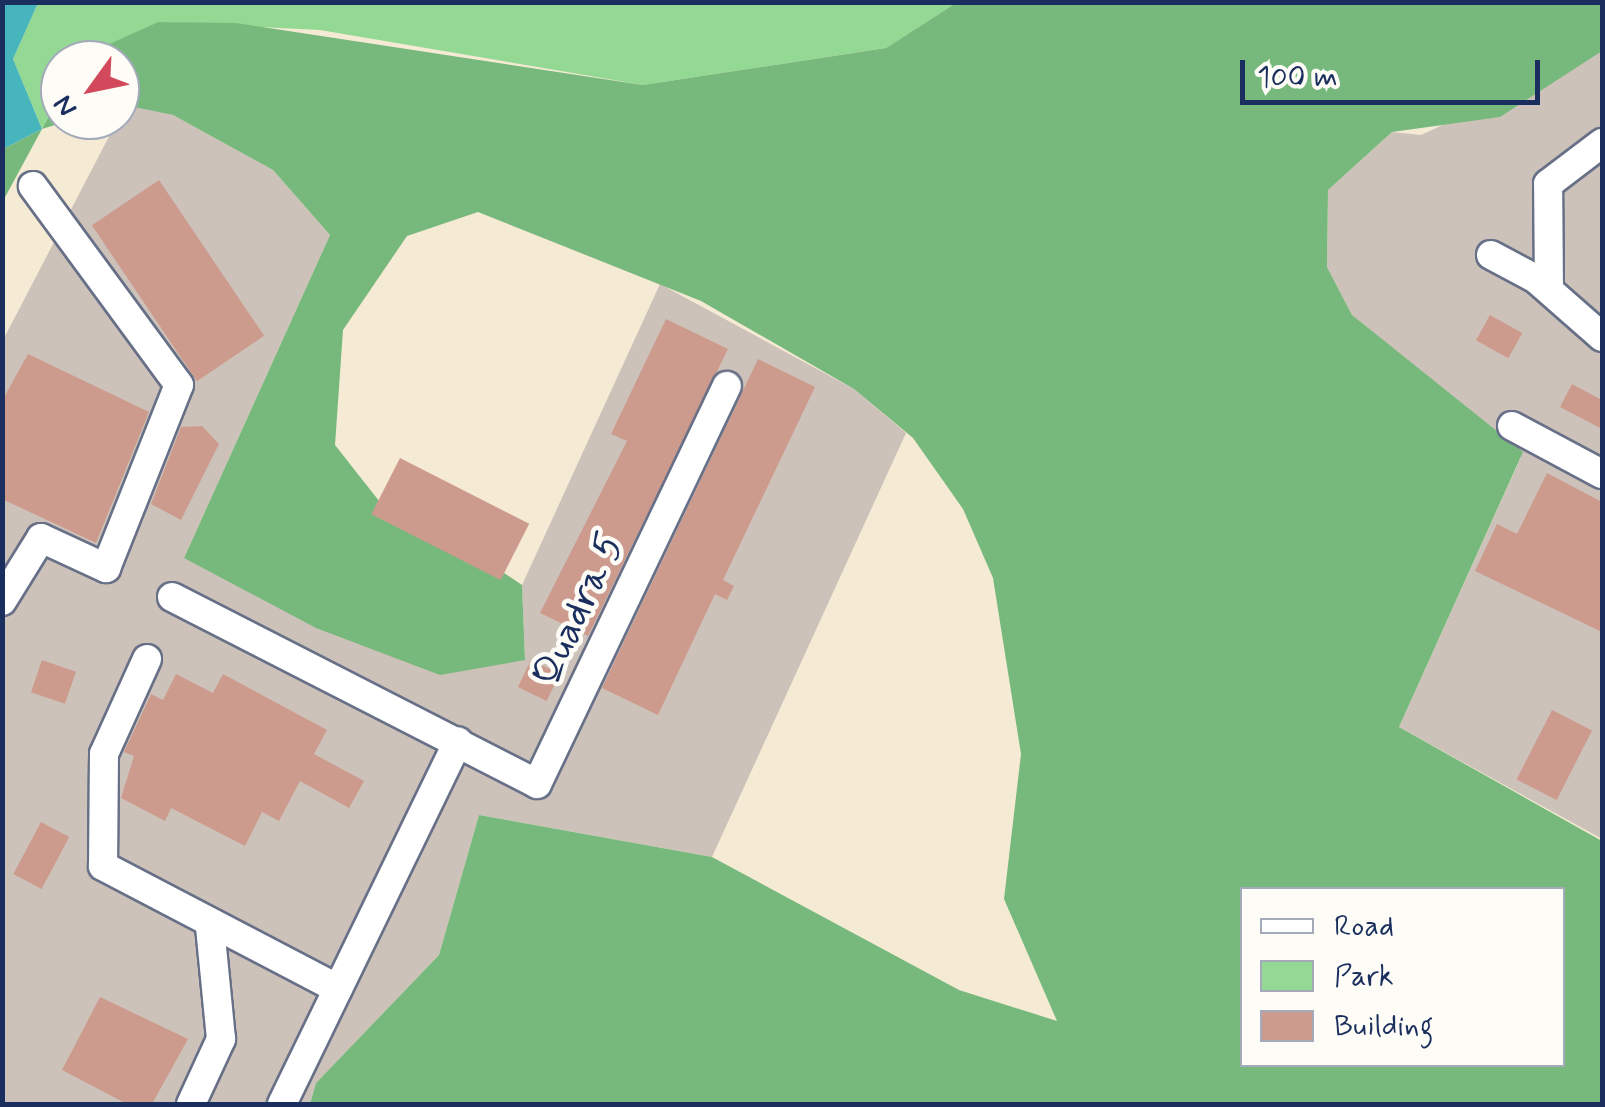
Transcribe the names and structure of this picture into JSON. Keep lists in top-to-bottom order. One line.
{"streets":{"street":["Quadra 5"]},"legend":["Road","Park","Building"],"scale_bar":"100 m","north":"bottom left"}
